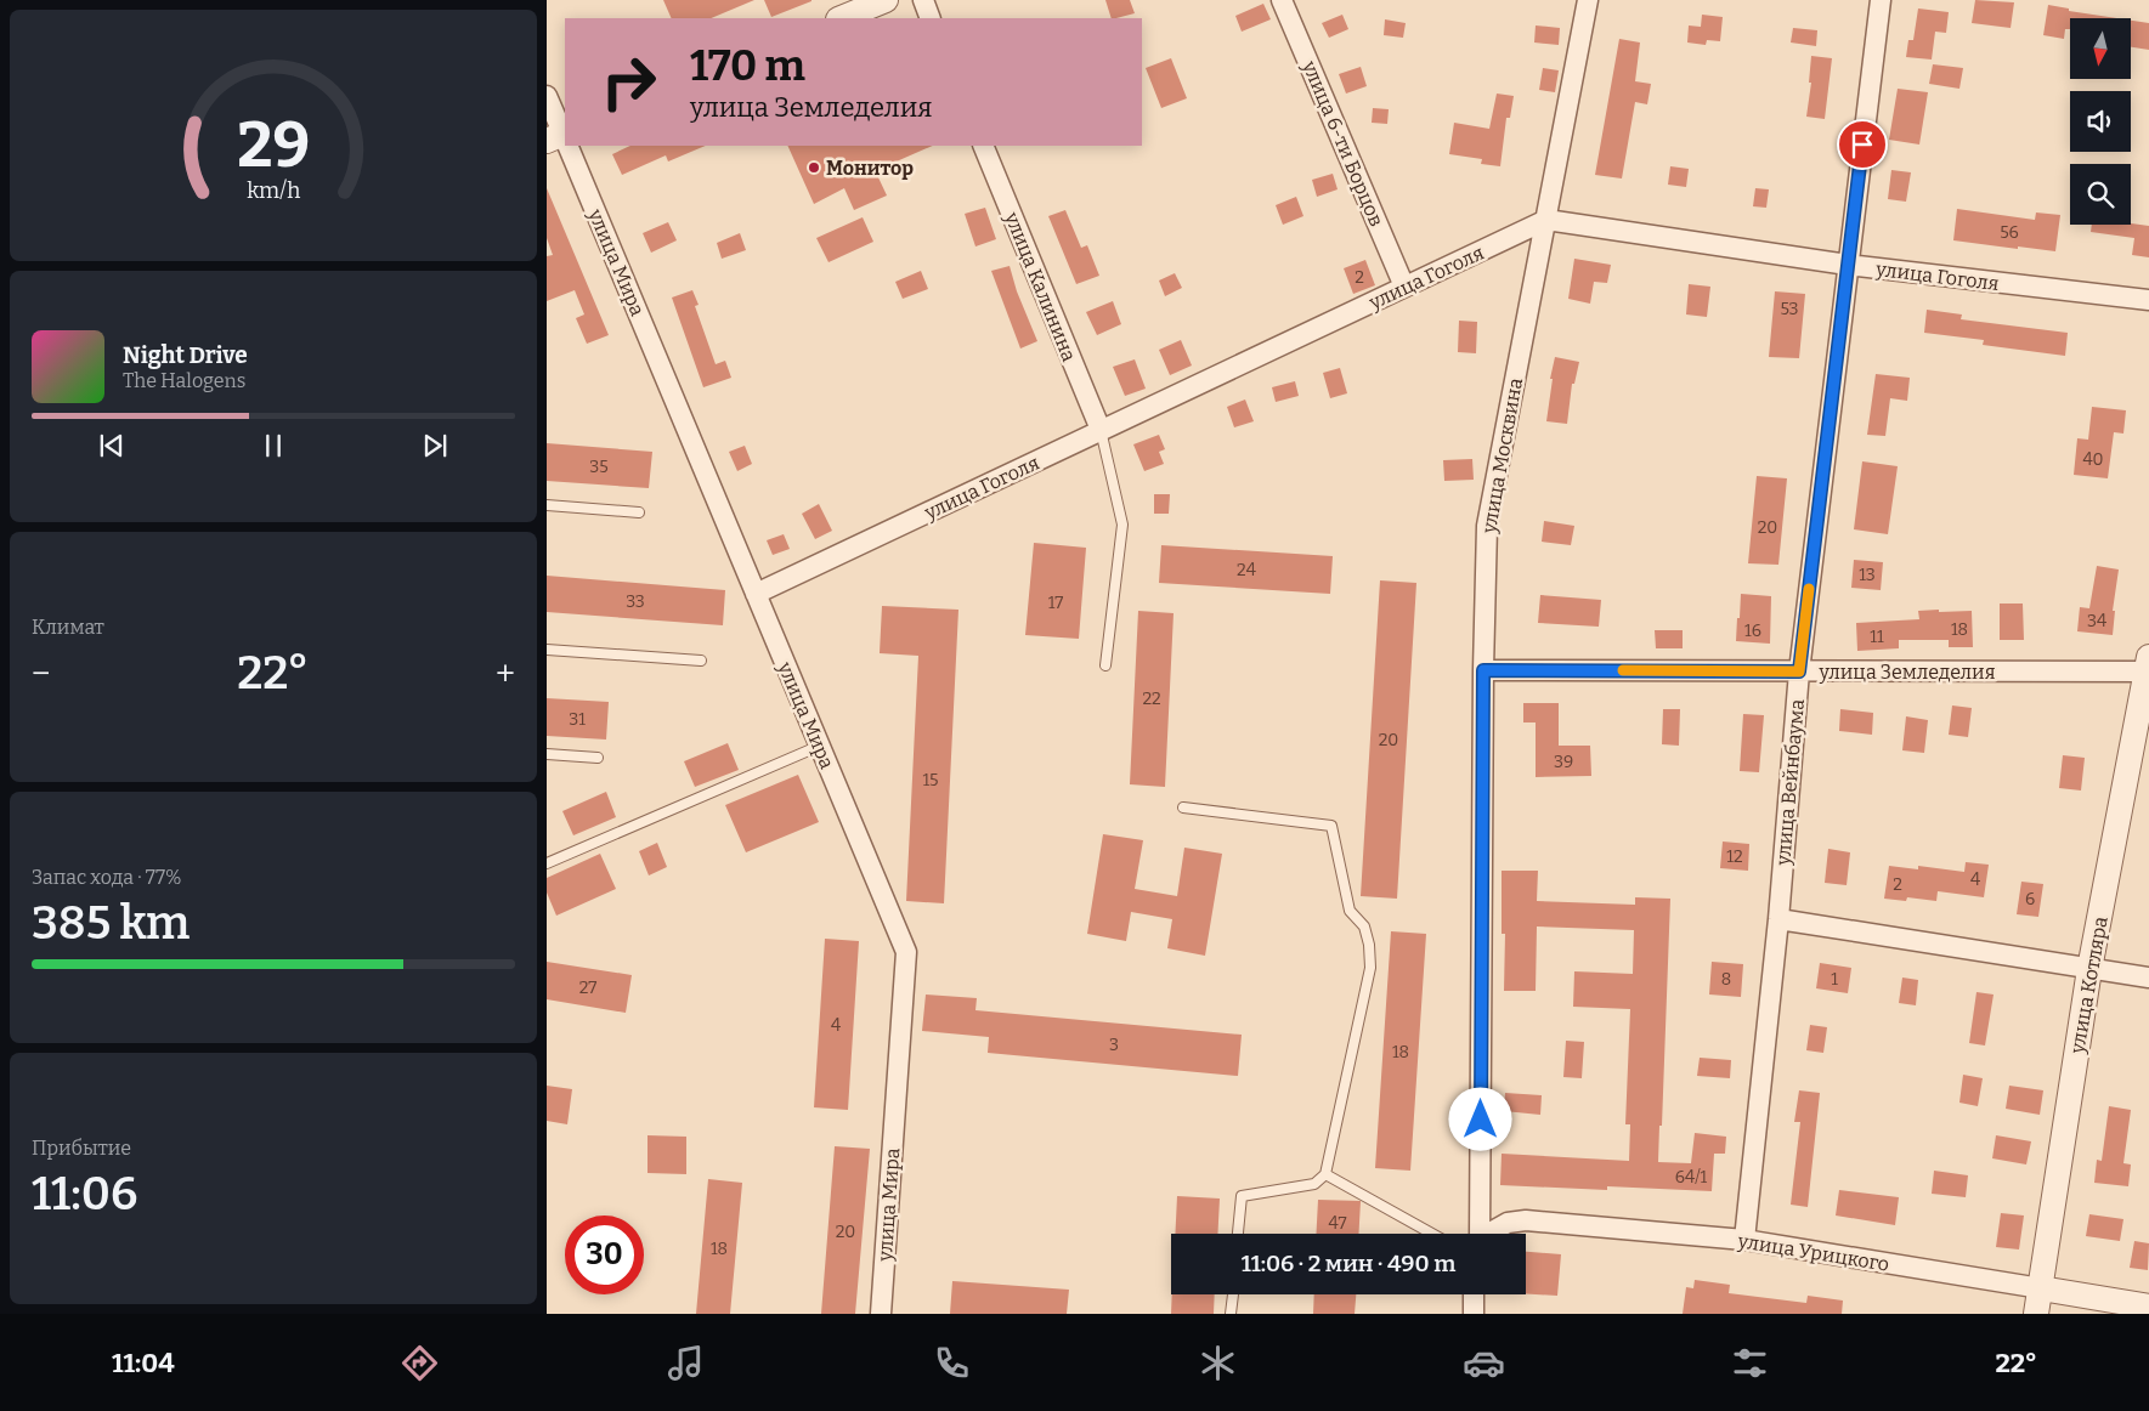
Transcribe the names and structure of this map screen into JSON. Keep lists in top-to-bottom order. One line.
{"streets":{"street":["улица 6-ти Борцов","улица Мира","улица Гоголя","улица Калинина","улица Москвина","улица Земледелия","улица Вейнбаума","улица Котляра","улица Урицкого"]},"crossings":[["улица 6-ти Борцов","улица Гоголя"],["улица Мира","улица Гоголя"],["улица Гоголя","улица Калинина"],["улица Гоголя","улица Москвина"],["улица Гоголя","улица Вейнбаума"],["улица Москвина","улица Земледелия"],["улица Земледелия","улица Вейнбаума"],["улица Земледелия","улица Котляра"],["улица Вейнбаума","улица Урицкого"],["улица Котляра","улица Урицкого"]],"places":["Монитор"],"house_numbers":["56","2","53","40","35","20","24","13","33","17","34","18","16","11","22","31","20","39","15","12","4","2","6","8","1","27","4","3","18","64/1","47","20","18"],"north":"bottom","page":{"turn":["170 m","улица Земледелия"],"song":["Night Drive","The Halogens"],"tile":["Климат",["Запас хода · 77%","385 km"],["Прибытие","11:06"]],"heat":["−","22°","+"],"limit":"30","trip":"11:06 · 2 мин · 490 m","tabs":["11:04","22°"],"gauge":["29","km/h"]}}
